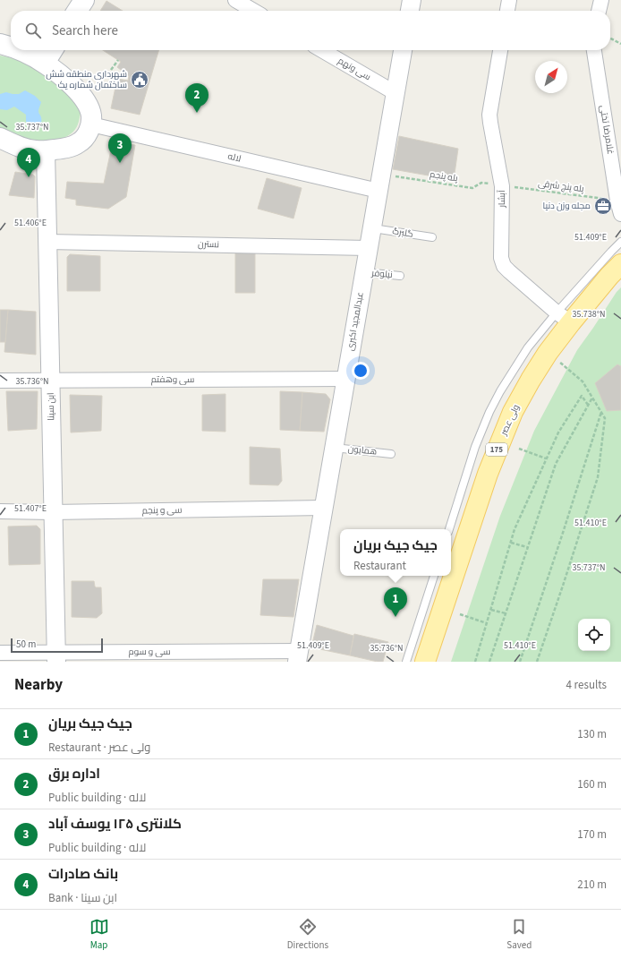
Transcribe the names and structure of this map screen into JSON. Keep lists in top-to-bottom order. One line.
{"streets":{"main road":["ولی عصر","175"],"street":["سی ونهم","غلامرضا تختی","لاله","آبشار","نسترن","عبدالمجید اکبری","سی وهفتم","ابن سینا","سی و پنجم","سی و سوم"],"lane":["گلبرگ","نیلوفر","همایون"],"path":["پله پنجم","پله پنج شرقی"]},"crossings":[["سی ونهم","عبدالمجید اکبری"],["غلامرضا تختی","پله پنج شرقی"],["لاله","پله پنجم"],["لاله","عبدالمجید اکبری"],["پله پنجم","پله پنج شرقی"],["پله پنجم","آبشار"],["پله پنجم","عبدالمجید اکبری"],["پله پنج شرقی","آبشار"],["آبشار","ولی عصر"],["گلبرگ","عبدالمجید اکبری"],["نسترن","عبدالمجید اکبری"],["نسترن","ابن سینا"],["نیلوفر","عبدالمجید اکبری"],["عبدالمجید اکبری","سی وهفتم"],["عبدالمجید اکبری","همایون"],["عبدالمجید اکبری","سی و پنجم"],["عبدالمجید اکبری","سی و سوم"],["سی وهفتم","ابن سینا"],["ابن سینا","سی و پنجم"],["ابن سینا","سی و سوم"]],"places":{"public building":["شهرداری منطقه شش ساختمان شماره یک"],"office":["مجله وزن دنیا"]},"scale_bar":"50 m","north":"top right","page":{"search":"Search here","pins":["2","3","4","1"],"popup":["جیک جیک بریان","Restaurant"],"scale":"50 m","heading":["Nearby","4 results"],"list":[{"mark":"1","name":"جیک جیک بریان","note":"Restaurant · ولی عصر","value":"130 m"},{"mark":"2","name":"اداره برق","note":"Public building · لاله","value":"160 m"},{"mark":"3","name":"کلانتری ۱۲۵ یوسف آباد","note":"Public building · لاله","value":"170 m"},{"mark":"4","name":"بانک صادرات","note":"Bank · ابن سینا","value":"210 m"}],"nav":["Map","Directions","Saved"]},"coordinates":["35.737°N","51.406°E","51.409°E","35.738°N","35.736°N","51.407°E","51.410°E"]}
